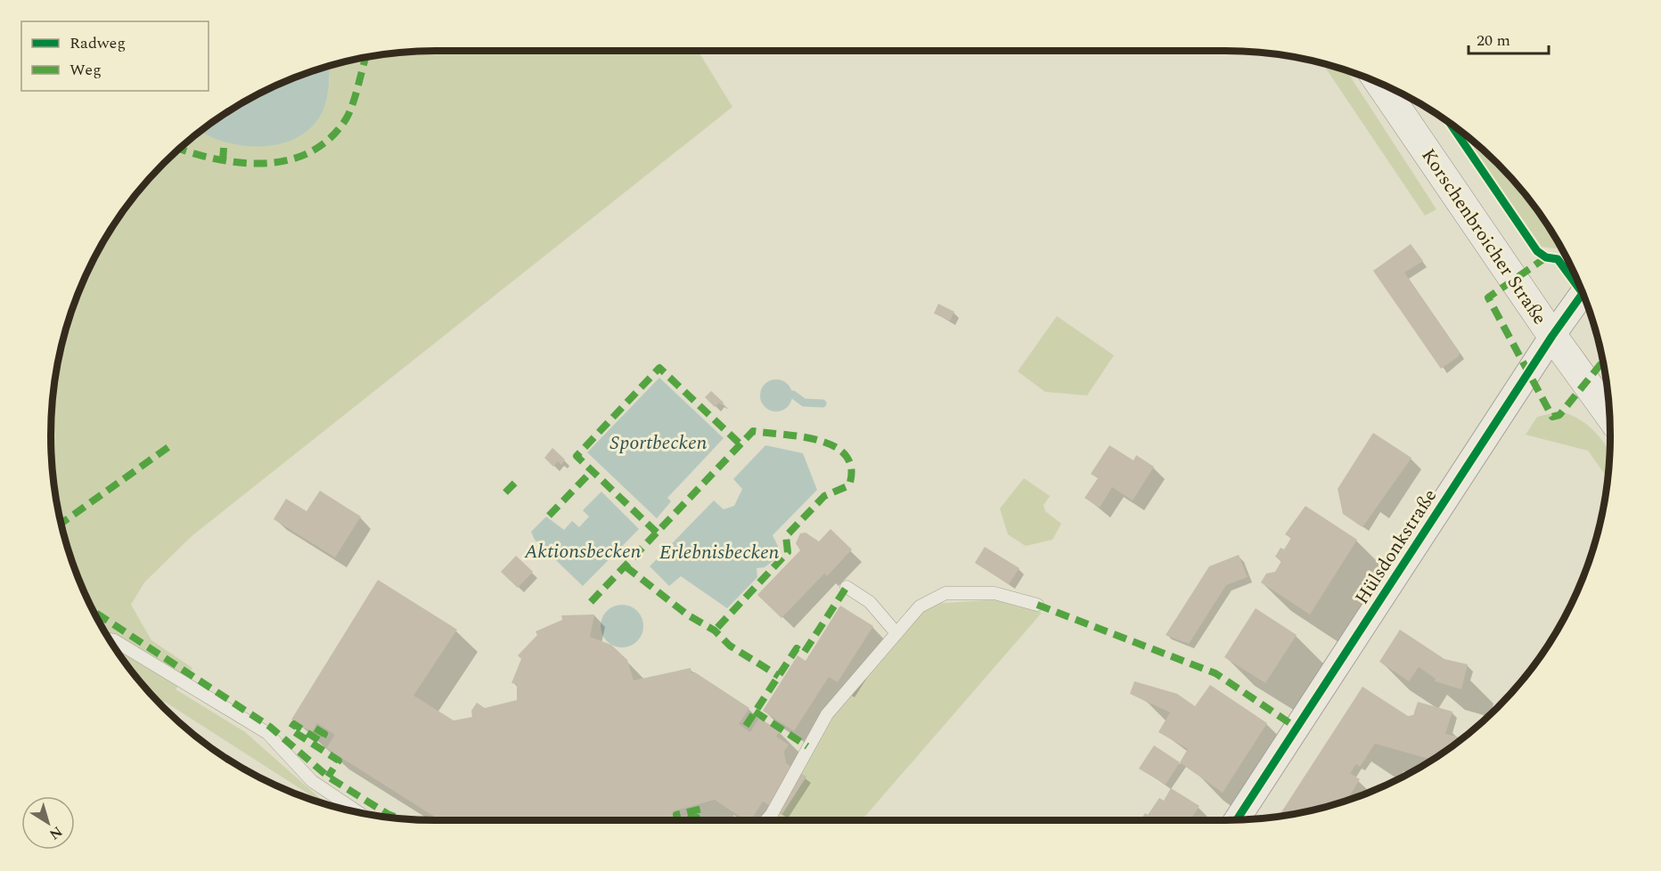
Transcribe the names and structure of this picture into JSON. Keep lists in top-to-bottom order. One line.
{"streets":{"main road":["Korschenbroicher Straße"],"street":["Hülsdonkstraße"]},"crossings":[["Korschenbroicher Straße","Hülsdonkstraße"]],"water":["Sportbecken","Aktionsbecken","Erlebnisbecken"],"legend":["Radweg","Weg"],"scale_bar":"20 m","north":"bottom right"}
